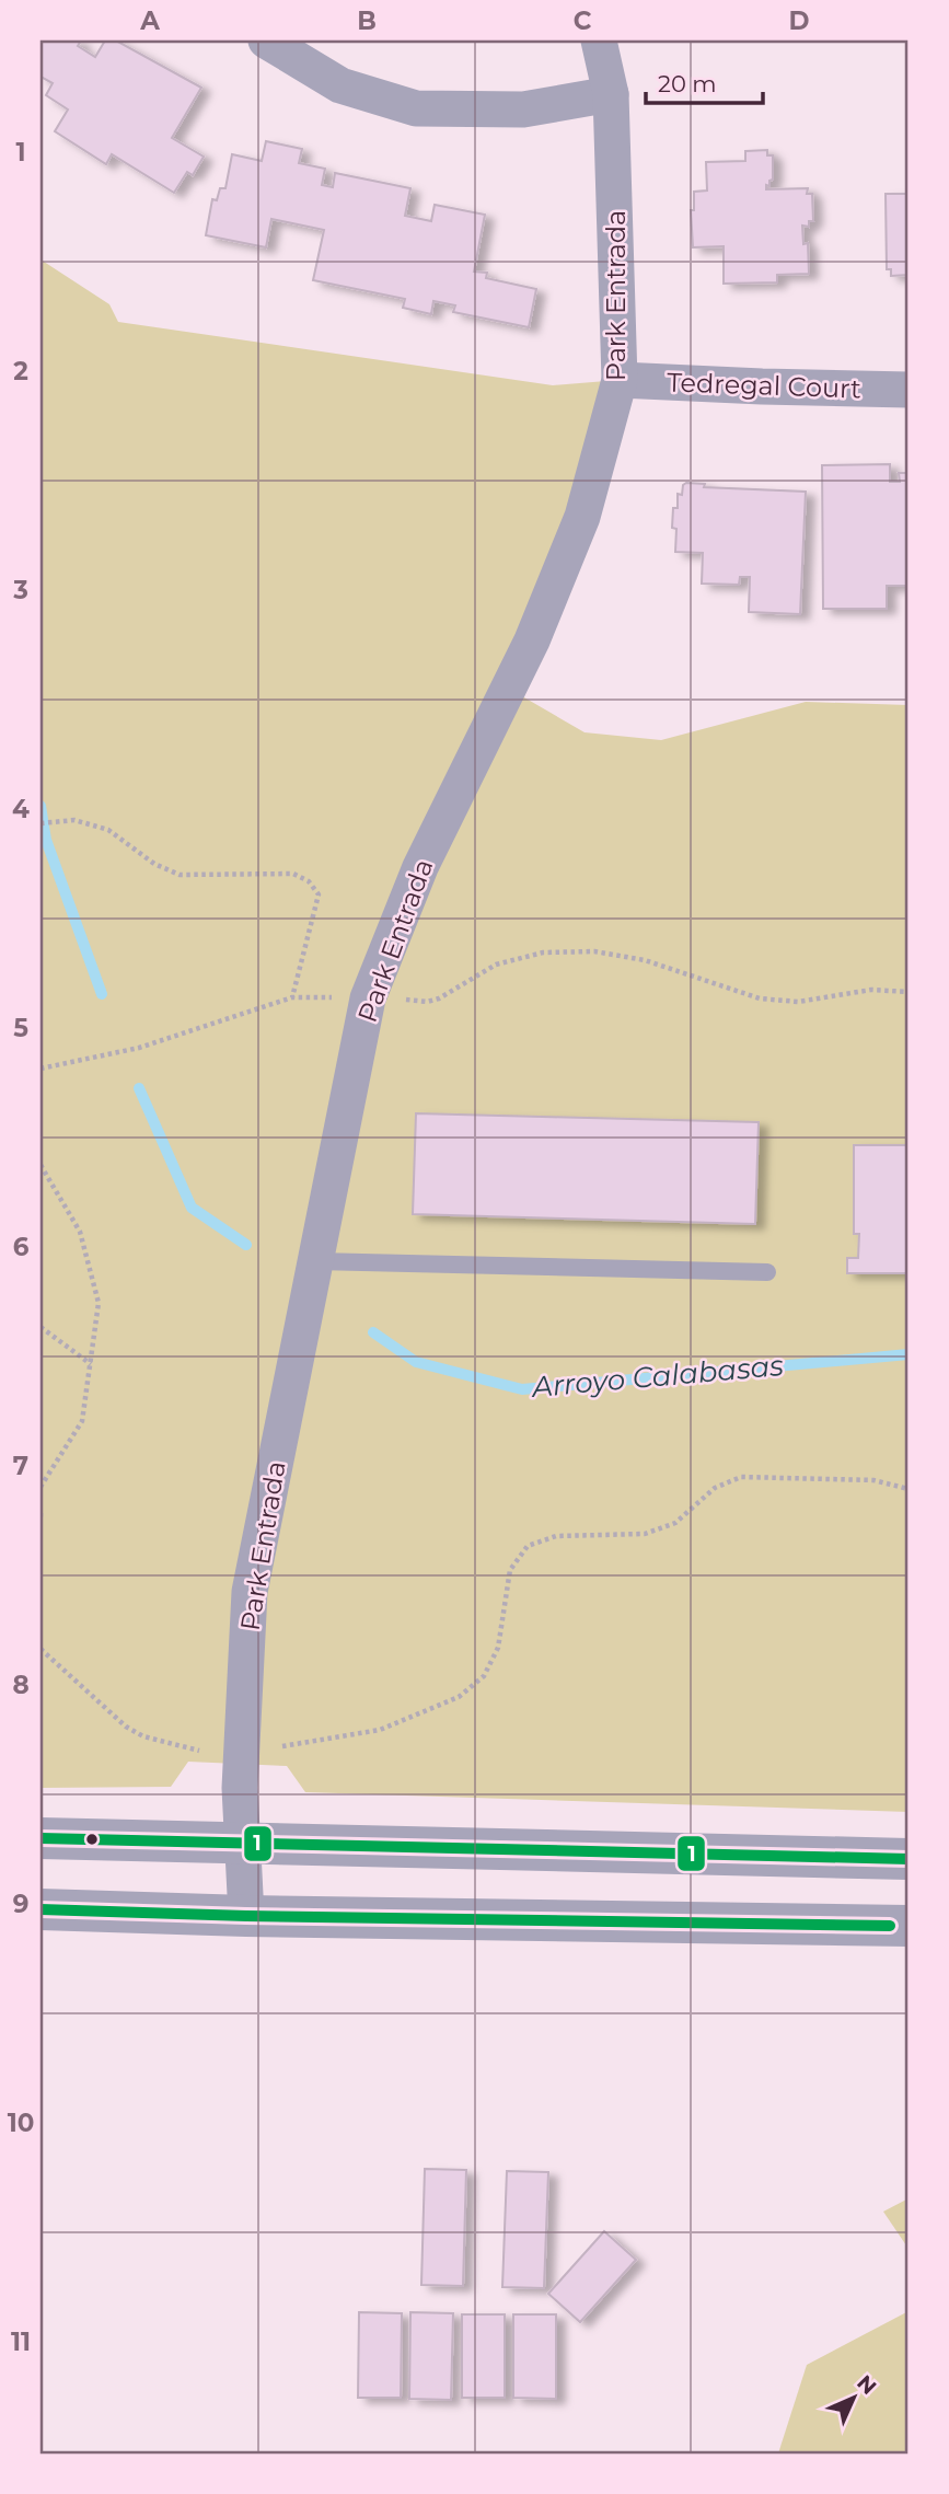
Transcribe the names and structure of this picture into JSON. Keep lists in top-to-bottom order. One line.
{"streets":{"street":["Park Entrada","Tedregal Court"]},"crossings":[["Park Entrada","Tedregal Court"]],"water":["Arroyo Calabasas"],"lines":["transit line 1"],"scale_bar":"20 m","north":"top right","grid":{"columns":["A","B","C","D"],"rows":["1","2","3","4","5","6","7","8","9","10","11"]}}
